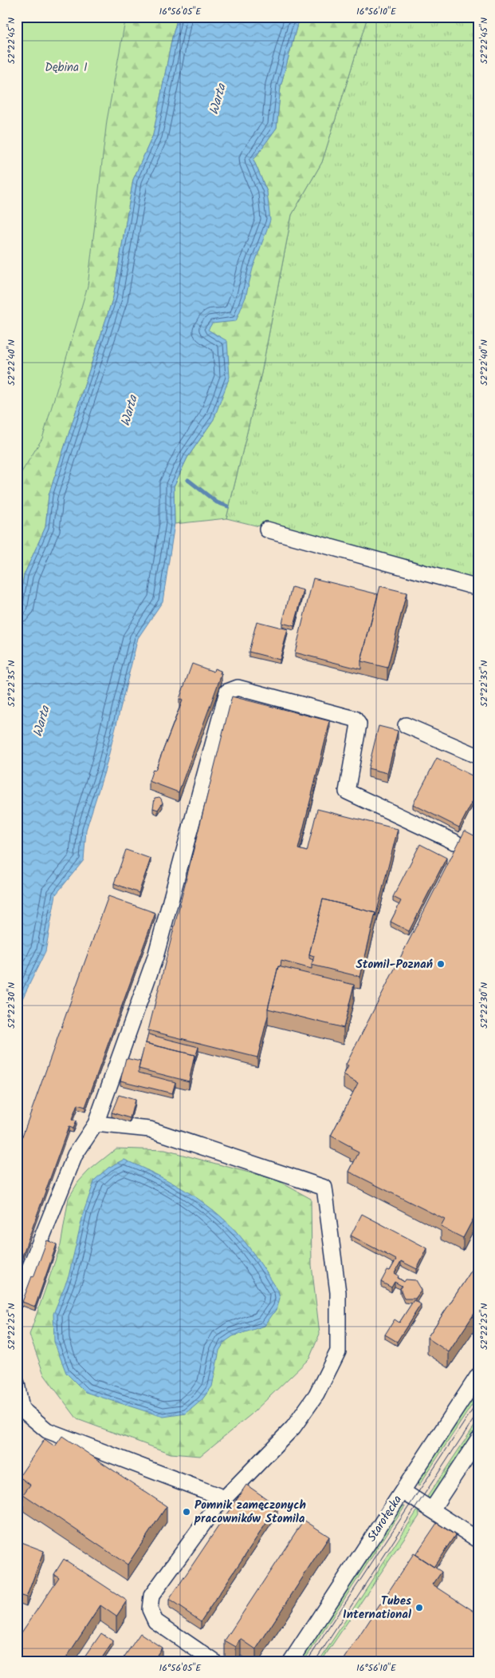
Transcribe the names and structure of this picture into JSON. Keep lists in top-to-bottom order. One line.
{"streets":{"street":["Starołęcka"]},"water":["Warta"],"parks":["Dębina I"],"places":["Stomil-Poznań","Pomnik zamęczonych pracowników Stomila","Tubes International"],"coordinates":["16°56'05\"E","16°56'10\"E","52°22'45\"N","52°22'40\"N","52°22'35\"N","52°22'30\"N","52°22'25\"N"]}
